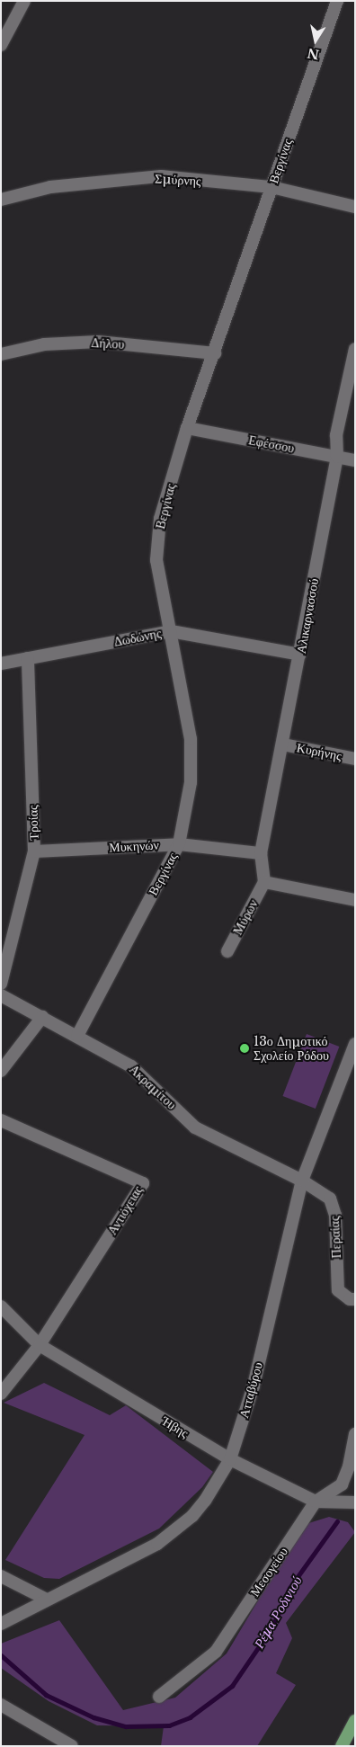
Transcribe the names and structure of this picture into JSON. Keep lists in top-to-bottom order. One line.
{"streets":{"street":["Βεργίνας","Σμύρνης","Δήλου","Εφέσσου","Αλικαρνασσού","Δωδώνης","Κυρήνης","Τροίας","Μυκηνών","Μύρων","Ακραμίτου","Αντιόχειας","Περαίας","Ατταβύρου","Ήβης","Μεσογείου"]},"crossings":[["Βεργίνας","Σμύρνης"],["Βεργίνας","Δήλου"],["Βεργίνας","Εφέσσου"],["Βεργίνας","Δωδώνης"],["Βεργίνας","Μυκηνών"],["Βεργίνας","Ακραμίτου"],["Εφέσσου","Αλικαρνασσού"],["Αλικαρνασσού","Δωδώνης"],["Αλικαρνασσού","Κυρήνης"],["Αλικαρνασσού","Μυκηνών"],["Αλικαρνασσού","Μύρων"],["Δωδώνης","Τροίας"],["Τροίας","Μυκηνών"],["Ακραμίτου","Περαίας"],["Ακραμίτου","Ατταβύρου"],["Αντιόχειας","Ήβης"],["Περαίας","Ατταβύρου"],["Ατταβύρου","Ήβης"],["Ήβης","Μεσογείου"]],"water":["Ρέμα Ροδινιού"],"places":["13ο Δημοτικό Σχολείο Ρόδου"],"north":"bottom"}
